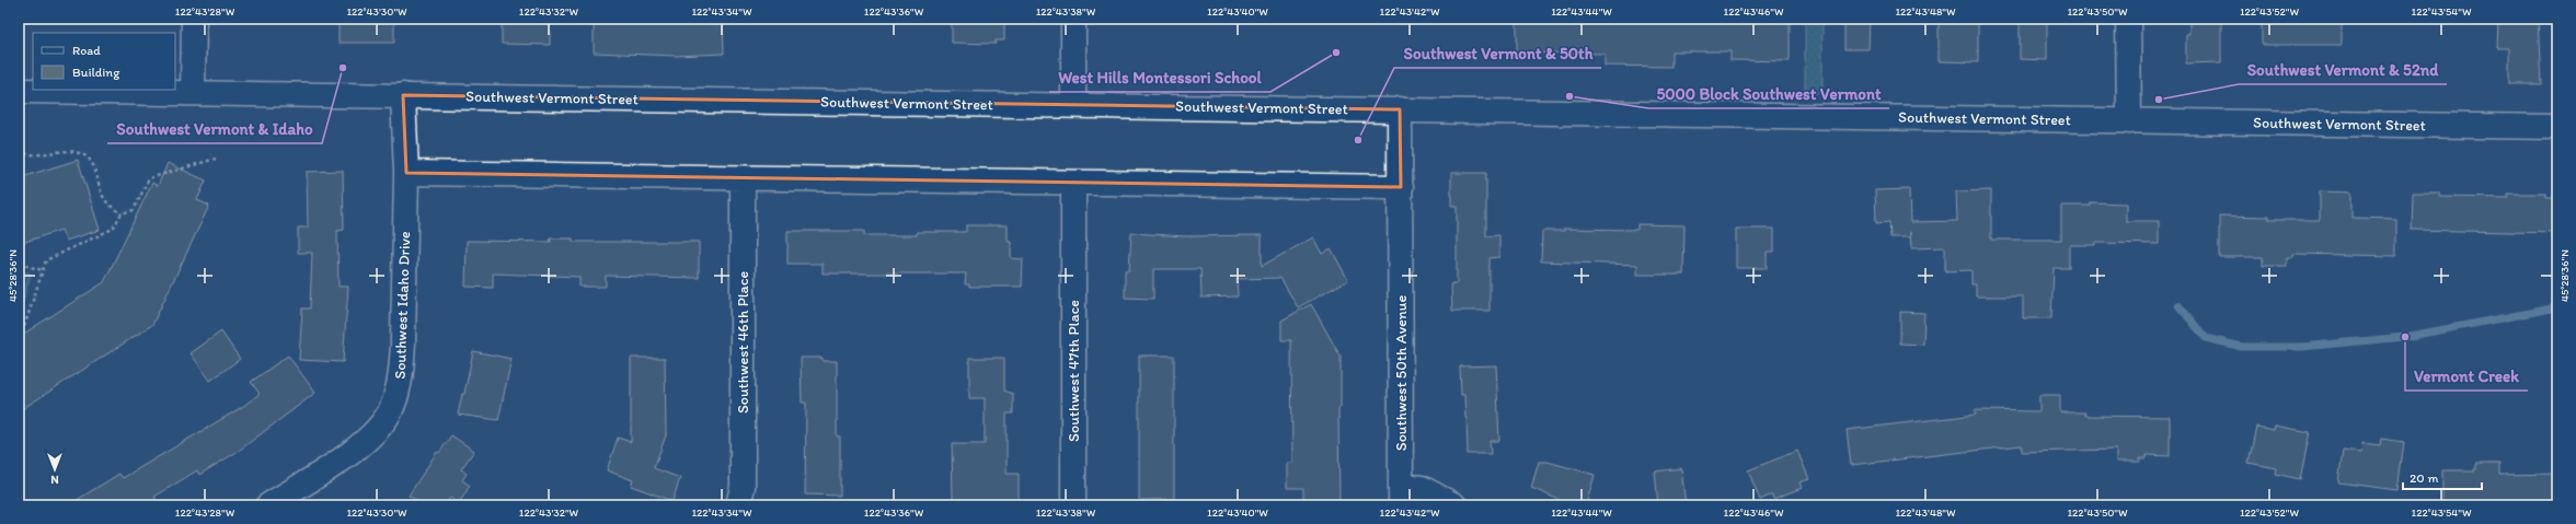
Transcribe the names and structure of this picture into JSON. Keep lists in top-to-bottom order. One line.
{"streets":{"street":["Southwest Vermont Street","Southwest Idaho Drive","Southwest 46th Place","Southwest 47th Place","Southwest 50th Avenue"]},"crossings":[["Southwest Vermont Street","Southwest Idaho Drive"],["Southwest Vermont Street","Southwest 50th Avenue"]],"places":["West Hills Montessori School","Southwest Vermont & Idaho","5000 Block Southwest Vermont","Southwest Vermont & 52nd","Southwest Vermont & 50th","Vermont Creek"],"legend":["Road","Building"],"scale_bar":"20 m","north":"bottom","coordinates":["122°43'28\"W","122°43'30\"W","122°43'32\"W","122°43'34\"W","122°43'36\"W","122°43'38\"W","122°43'40\"W","122°43'42\"W","122°43'44\"W","122°43'46\"W","122°43'48\"W","122°43'50\"W","122°43'52\"W","122°43'54\"W","45°28'36\"N"]}
